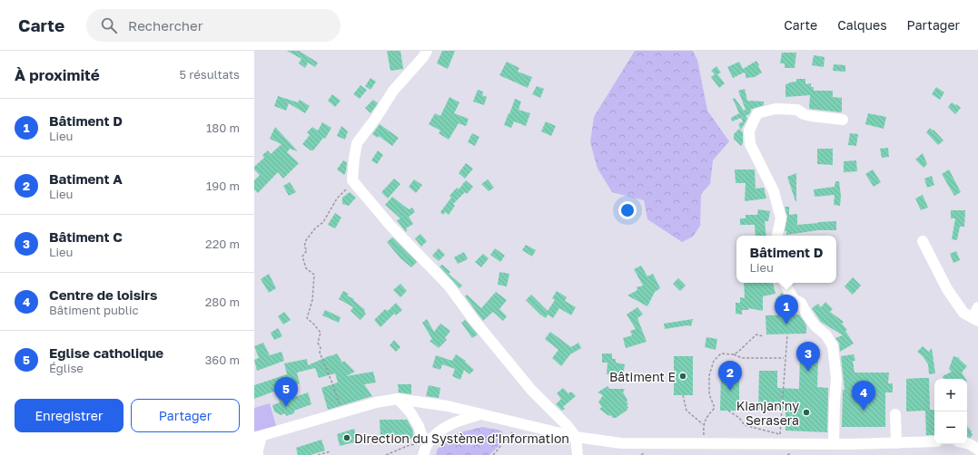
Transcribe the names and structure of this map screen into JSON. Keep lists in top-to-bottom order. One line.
{"places":["Bâtiment E","Kianjan'ny Serasera","Direction du Système d'Information"],"page":{"header":"Carte","search":"Rechercher","nav":["Carte","Calques","Partager"],"heading":["À proximité","5 résultats"],"list":[{"mark":"1","name":"Bâtiment D","note":"Lieu","value":"180 m"},{"mark":"2","name":"Batiment A","note":"Lieu","value":"190 m"},{"mark":"3","name":"Bâtiment C","note":"Lieu","value":"220 m"},{"mark":"4","name":"Centre de loisirs","note":"Bâtiment public","value":"280 m"},{"mark":"5","name":"Eglise catholique","note":"Église","value":"360 m"}],"popup":["Bâtiment D","Lieu"],"pins":["1","3","2","5","4"],"map_buttons":["+","−"],"buttons":["Enregistrer","Partager"]}}
